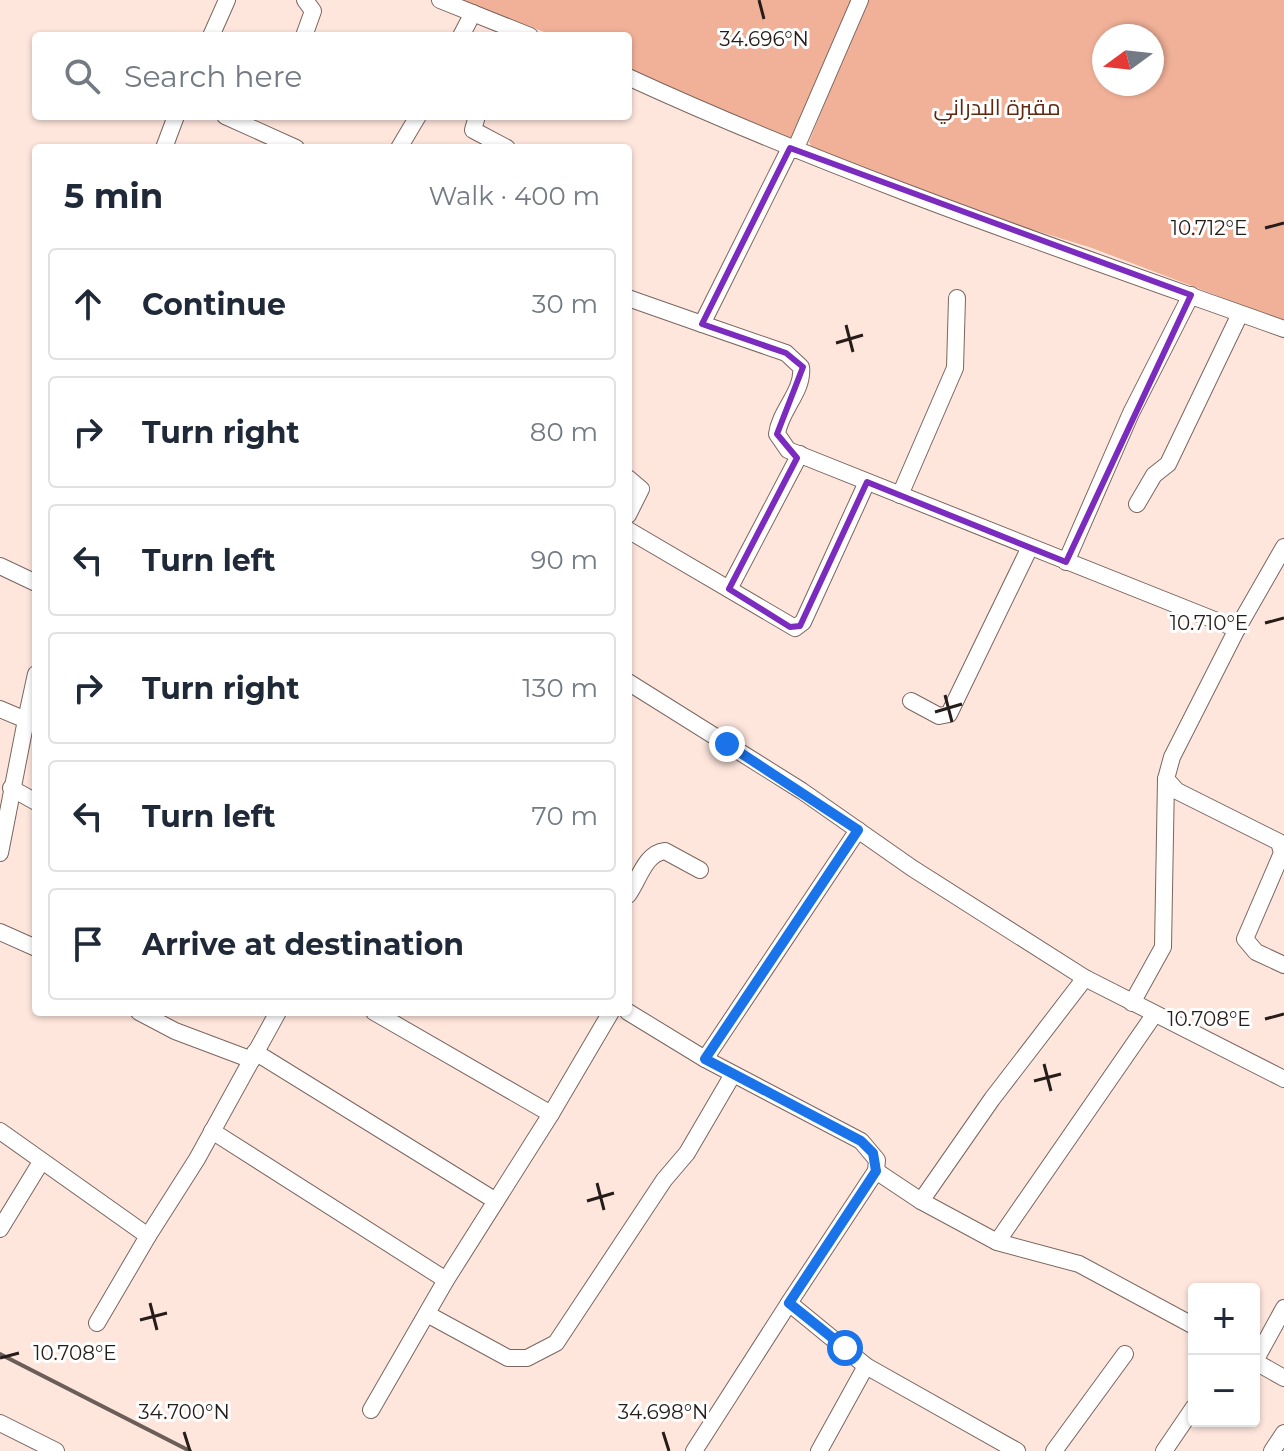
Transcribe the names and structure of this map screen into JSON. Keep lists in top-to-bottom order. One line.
{"parks":["مقبرة البدراني"],"north":"left","page":{"search":"Search here","heading":["5 min","Walk · 400 m"],"list":[["Continue","30 m"],["Turn right","80 m"],["Turn left","90 m"],["Turn right","130 m"],["Turn left","70 m"],"Arrive at destination"],"map_buttons":["+","−"]},"coordinates":["34.696°N","10.712°E","10.710°E","10.708°E","34.700°N","34.698°N"]}
